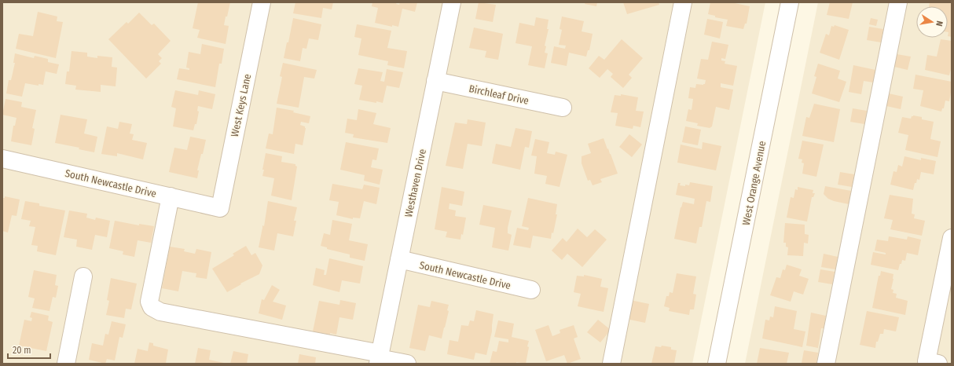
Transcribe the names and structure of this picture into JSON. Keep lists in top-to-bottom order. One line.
{"streets":{"street":["Birchleaf Drive","West Keys Lane","South Newcastle Drive","Westhaven Drive","West Orange Avenue"]},"crossings":[["Birchleaf Drive","Westhaven Drive"],["West Keys Lane","South Newcastle Drive"],["South Newcastle Drive","Westhaven Drive"]],"scale_bar":"20 m","north":"right"}
